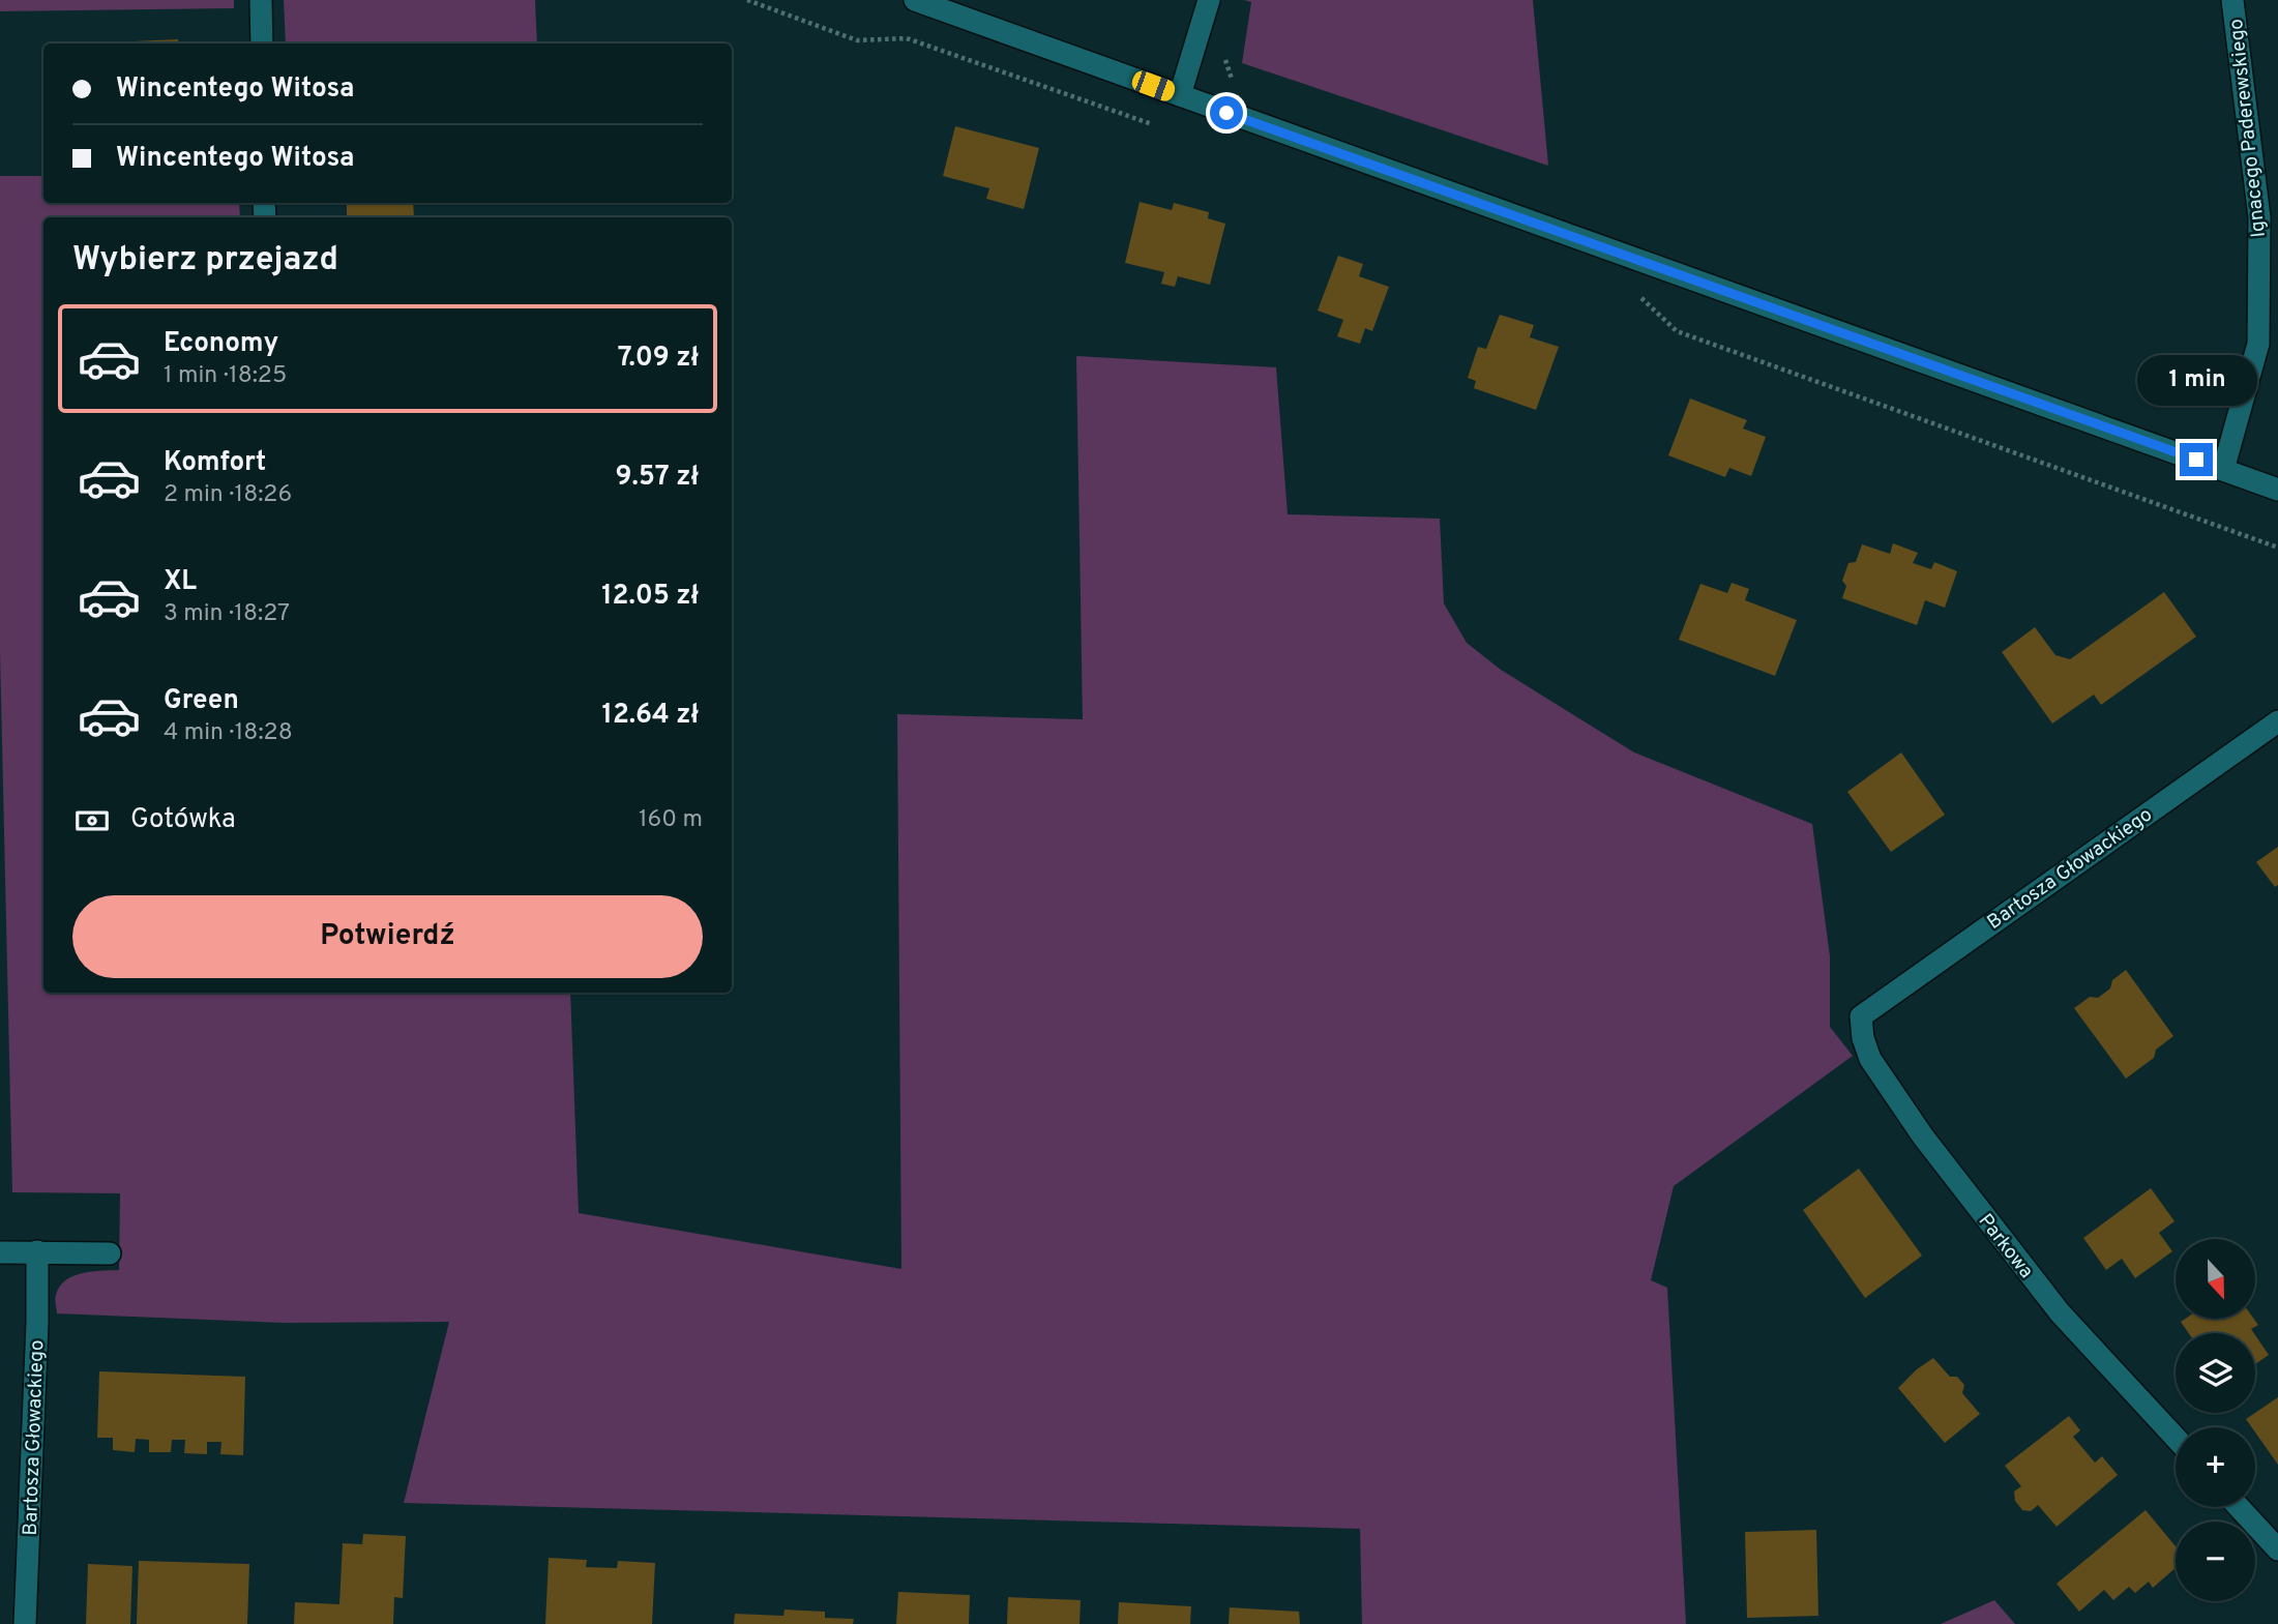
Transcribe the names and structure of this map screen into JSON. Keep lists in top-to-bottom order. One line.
{"streets":{"street":["Ignacego Paderewskiego","Bartosza Głowackiego","Parkowa"]},"crossings":[["Bartosza Głowackiego","Parkowa"]],"north":"bottom","page":{"banner":["Wincentego Witosa","Wincentego Witosa"],"heading":"Wybierz przejazd","list":[{"name":"Economy","note":"1 min · 18:25","value":"7.09 zł"},{"name":"Komfort","note":"2 min · 18:26","value":"9.57 zł"},{"name":"XL","note":"3 min · 18:27","value":"12.05 zł"},{"name":"Green","note":"4 min · 18:28","value":"12.64 zł"}],"bubble":"1 min","pay":["Gotówka","160 m"],"buttons":"Potwierdź","map_buttons":["+","−"]}}
